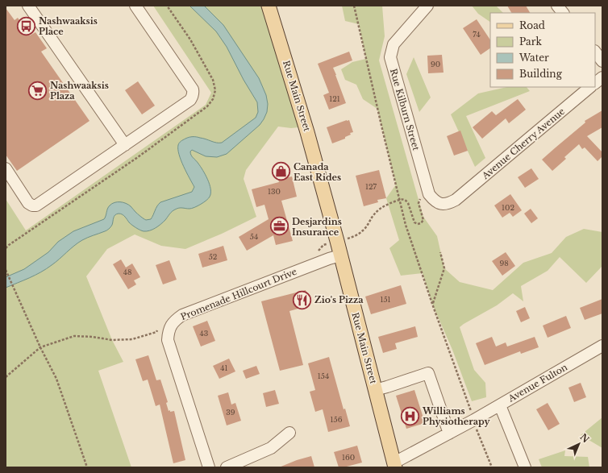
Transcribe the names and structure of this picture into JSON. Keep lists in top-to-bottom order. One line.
{"streets":{"main road":["Rue Main Street"],"street":["Rue Kilburn Street","Avenue Cherry Avenue","Promenade Hillcourt Drive","Avenue Fulton"]},"crossings":[["Rue Main Street","Promenade Hillcourt Drive"],["Rue Main Street","Avenue Fulton"],["Rue Kilburn Street","Avenue Cherry Avenue"]],"places":{"bus stop":["Nashwaaksis Place"],"supermarket":["Nashwaaksis Plaza"],"shop":["Canada East Rides"],"office":["Desjardins Insurance"],"restaurant":["Zio's Pizza"],"hospital":["Williams Physiotherapy"]},"house_numbers":["74","90","121","127","130","102","54","52","98","48","151","43","41","154","39","156","160"],"legend":["Road","Park","Water","Building"],"north":"top right"}
